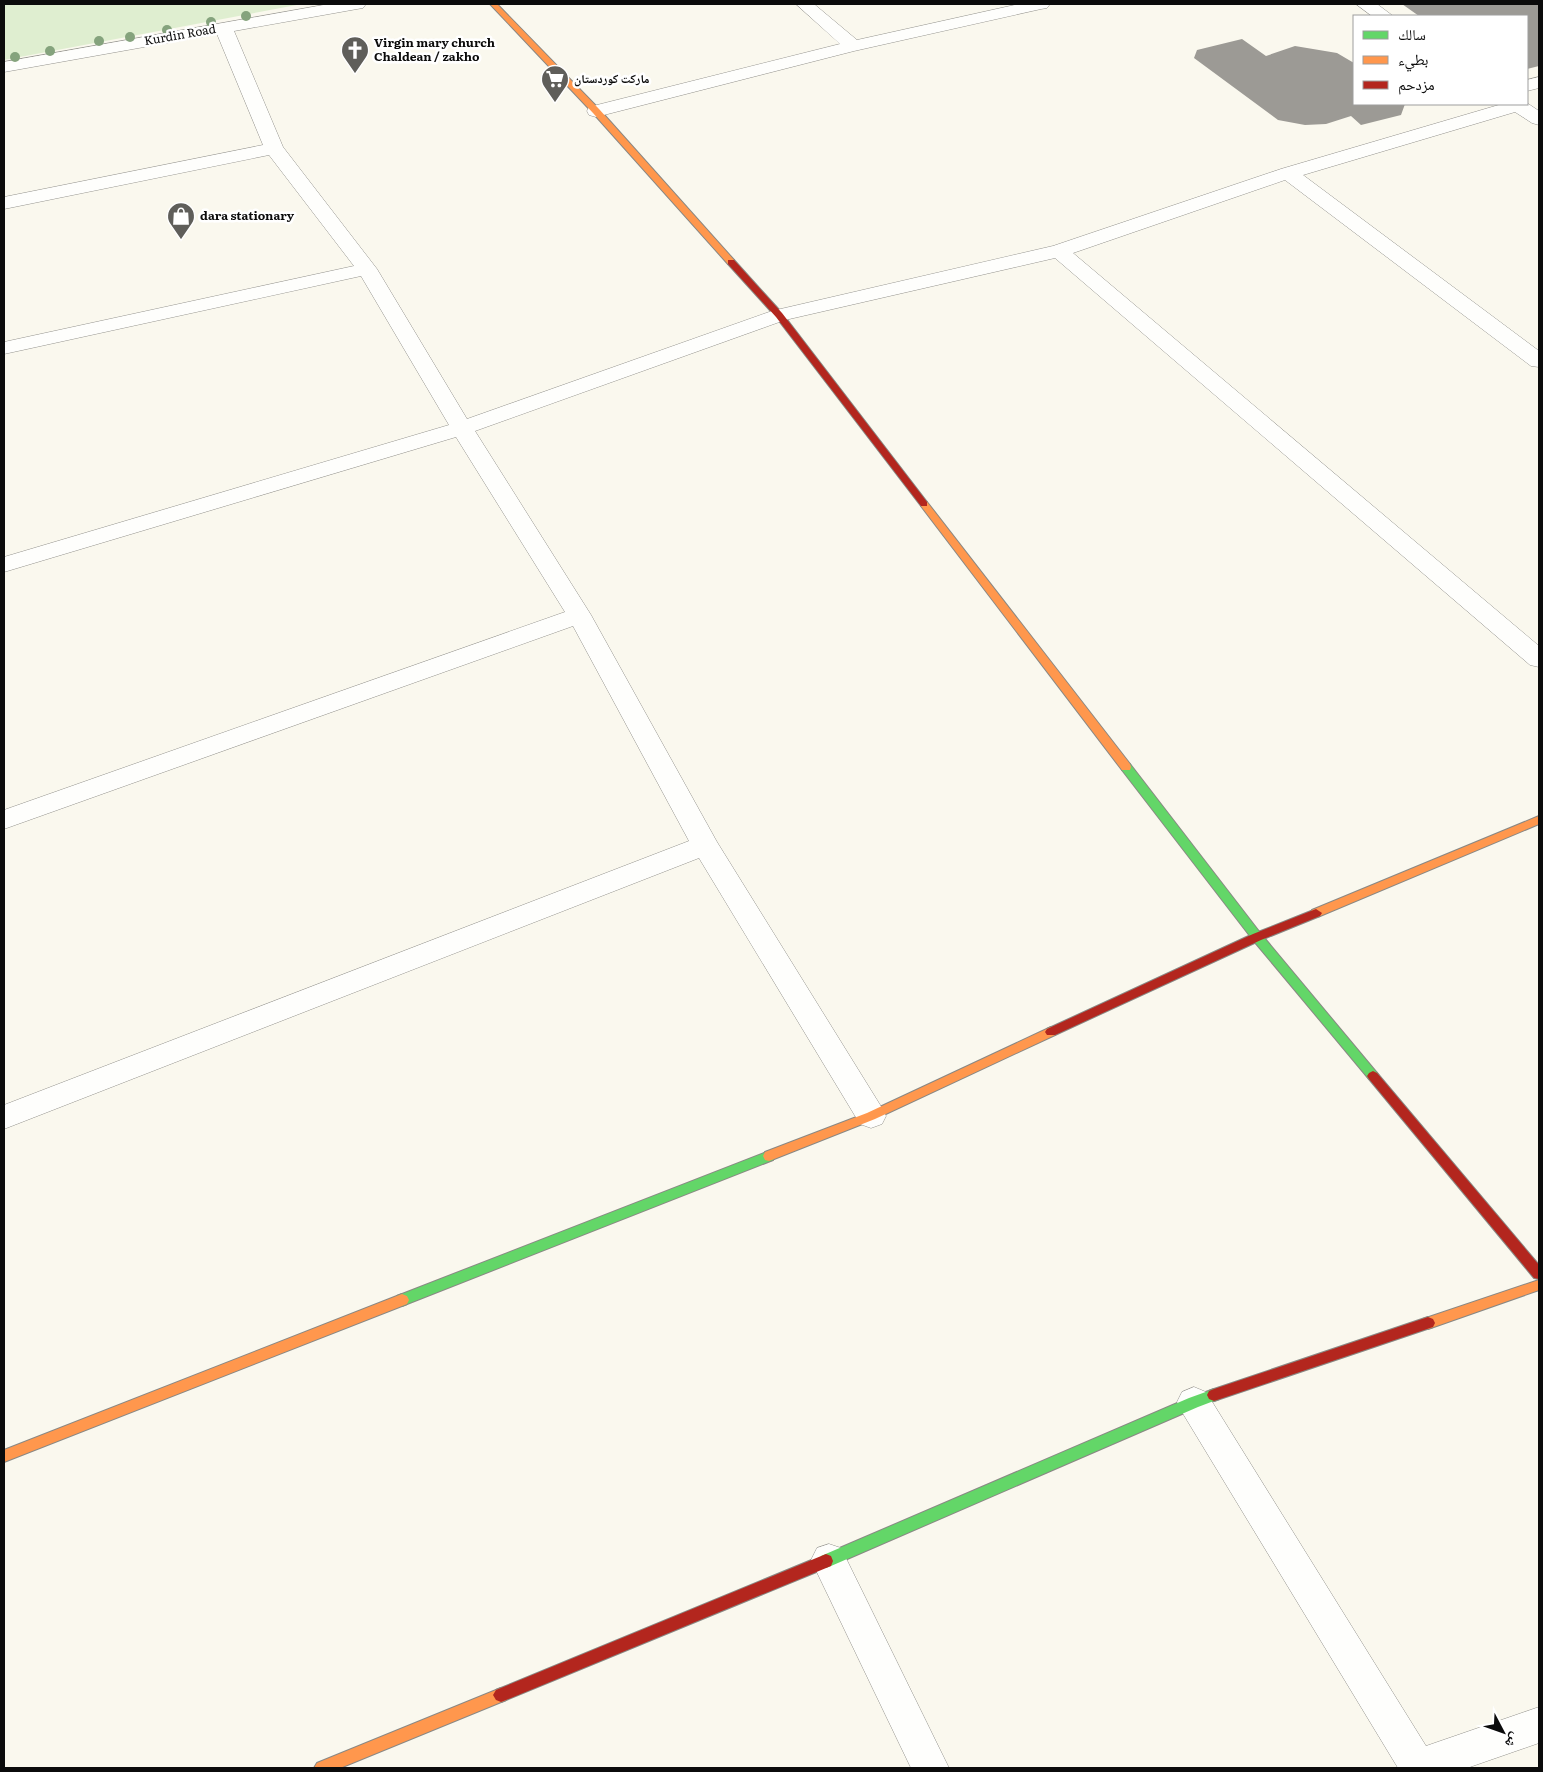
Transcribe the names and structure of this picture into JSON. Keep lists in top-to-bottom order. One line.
{"streets":{"street":["Kurdin Road"]},"places":{"church":["Virgin mary church Chaldean / zakho"],"supermarket":["ماركت كوردستان"],"shop":["dara stationary"]},"legend":["سالك","بطيء","مزدحم"],"north":"bottom right"}
